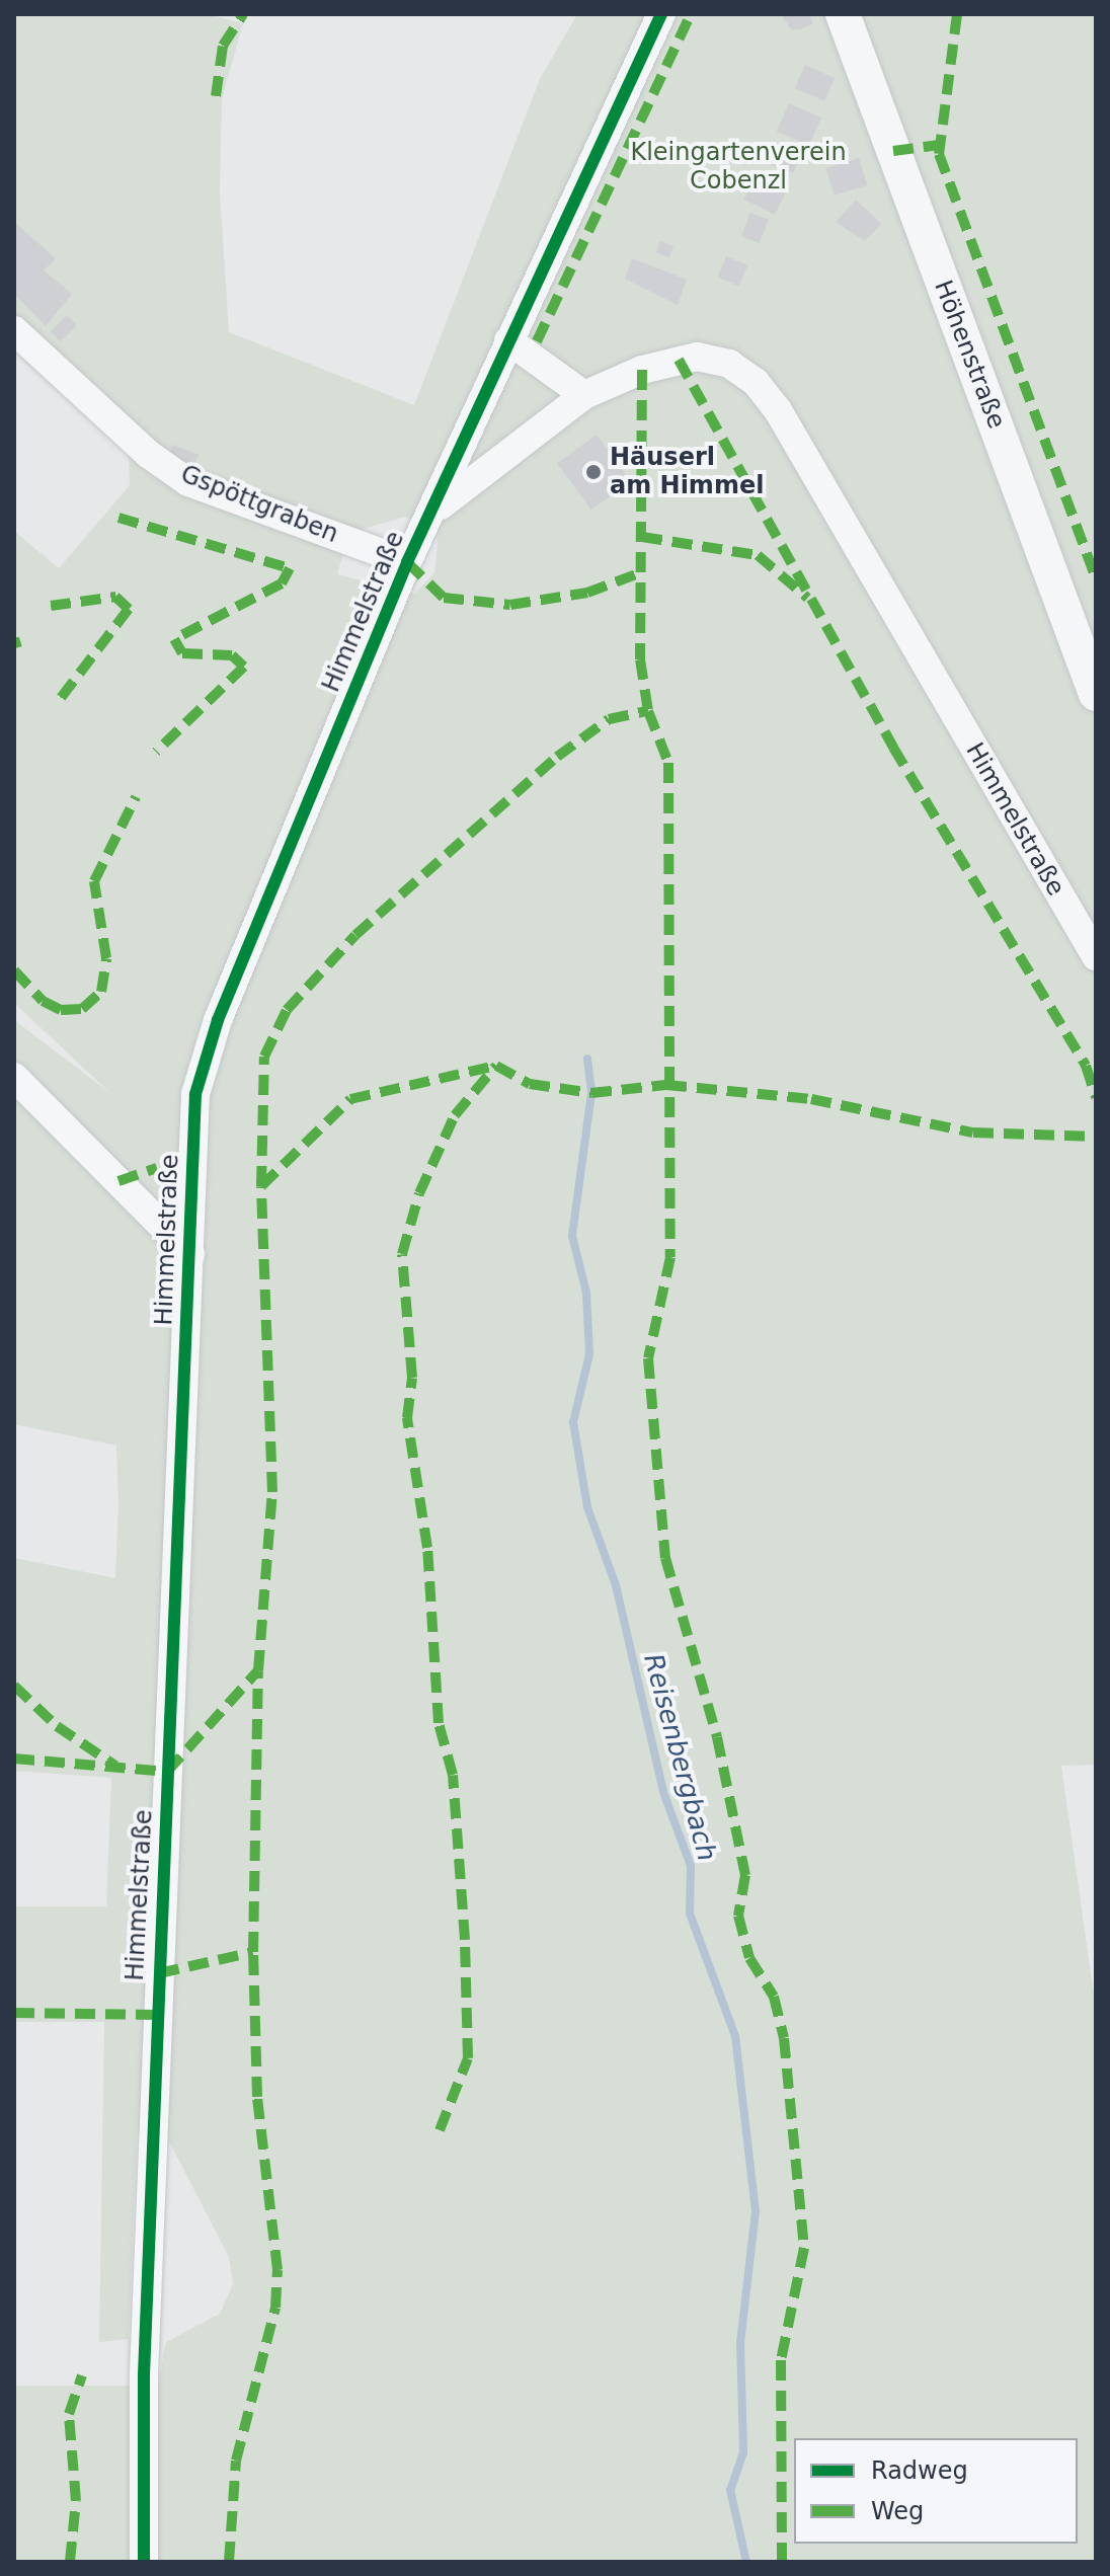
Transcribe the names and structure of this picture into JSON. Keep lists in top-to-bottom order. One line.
{"streets":{"street":["Höhenstraße","Gspöttgraben","Himmelstraße"]},"crossings":[["Gspöttgraben","Himmelstraße"]],"water":["Reisenbergbach"],"parks":["Kleingartenverein Cobenzl"],"places":["Häuserl am Himmel"],"legend":["Radweg","Weg"]}
